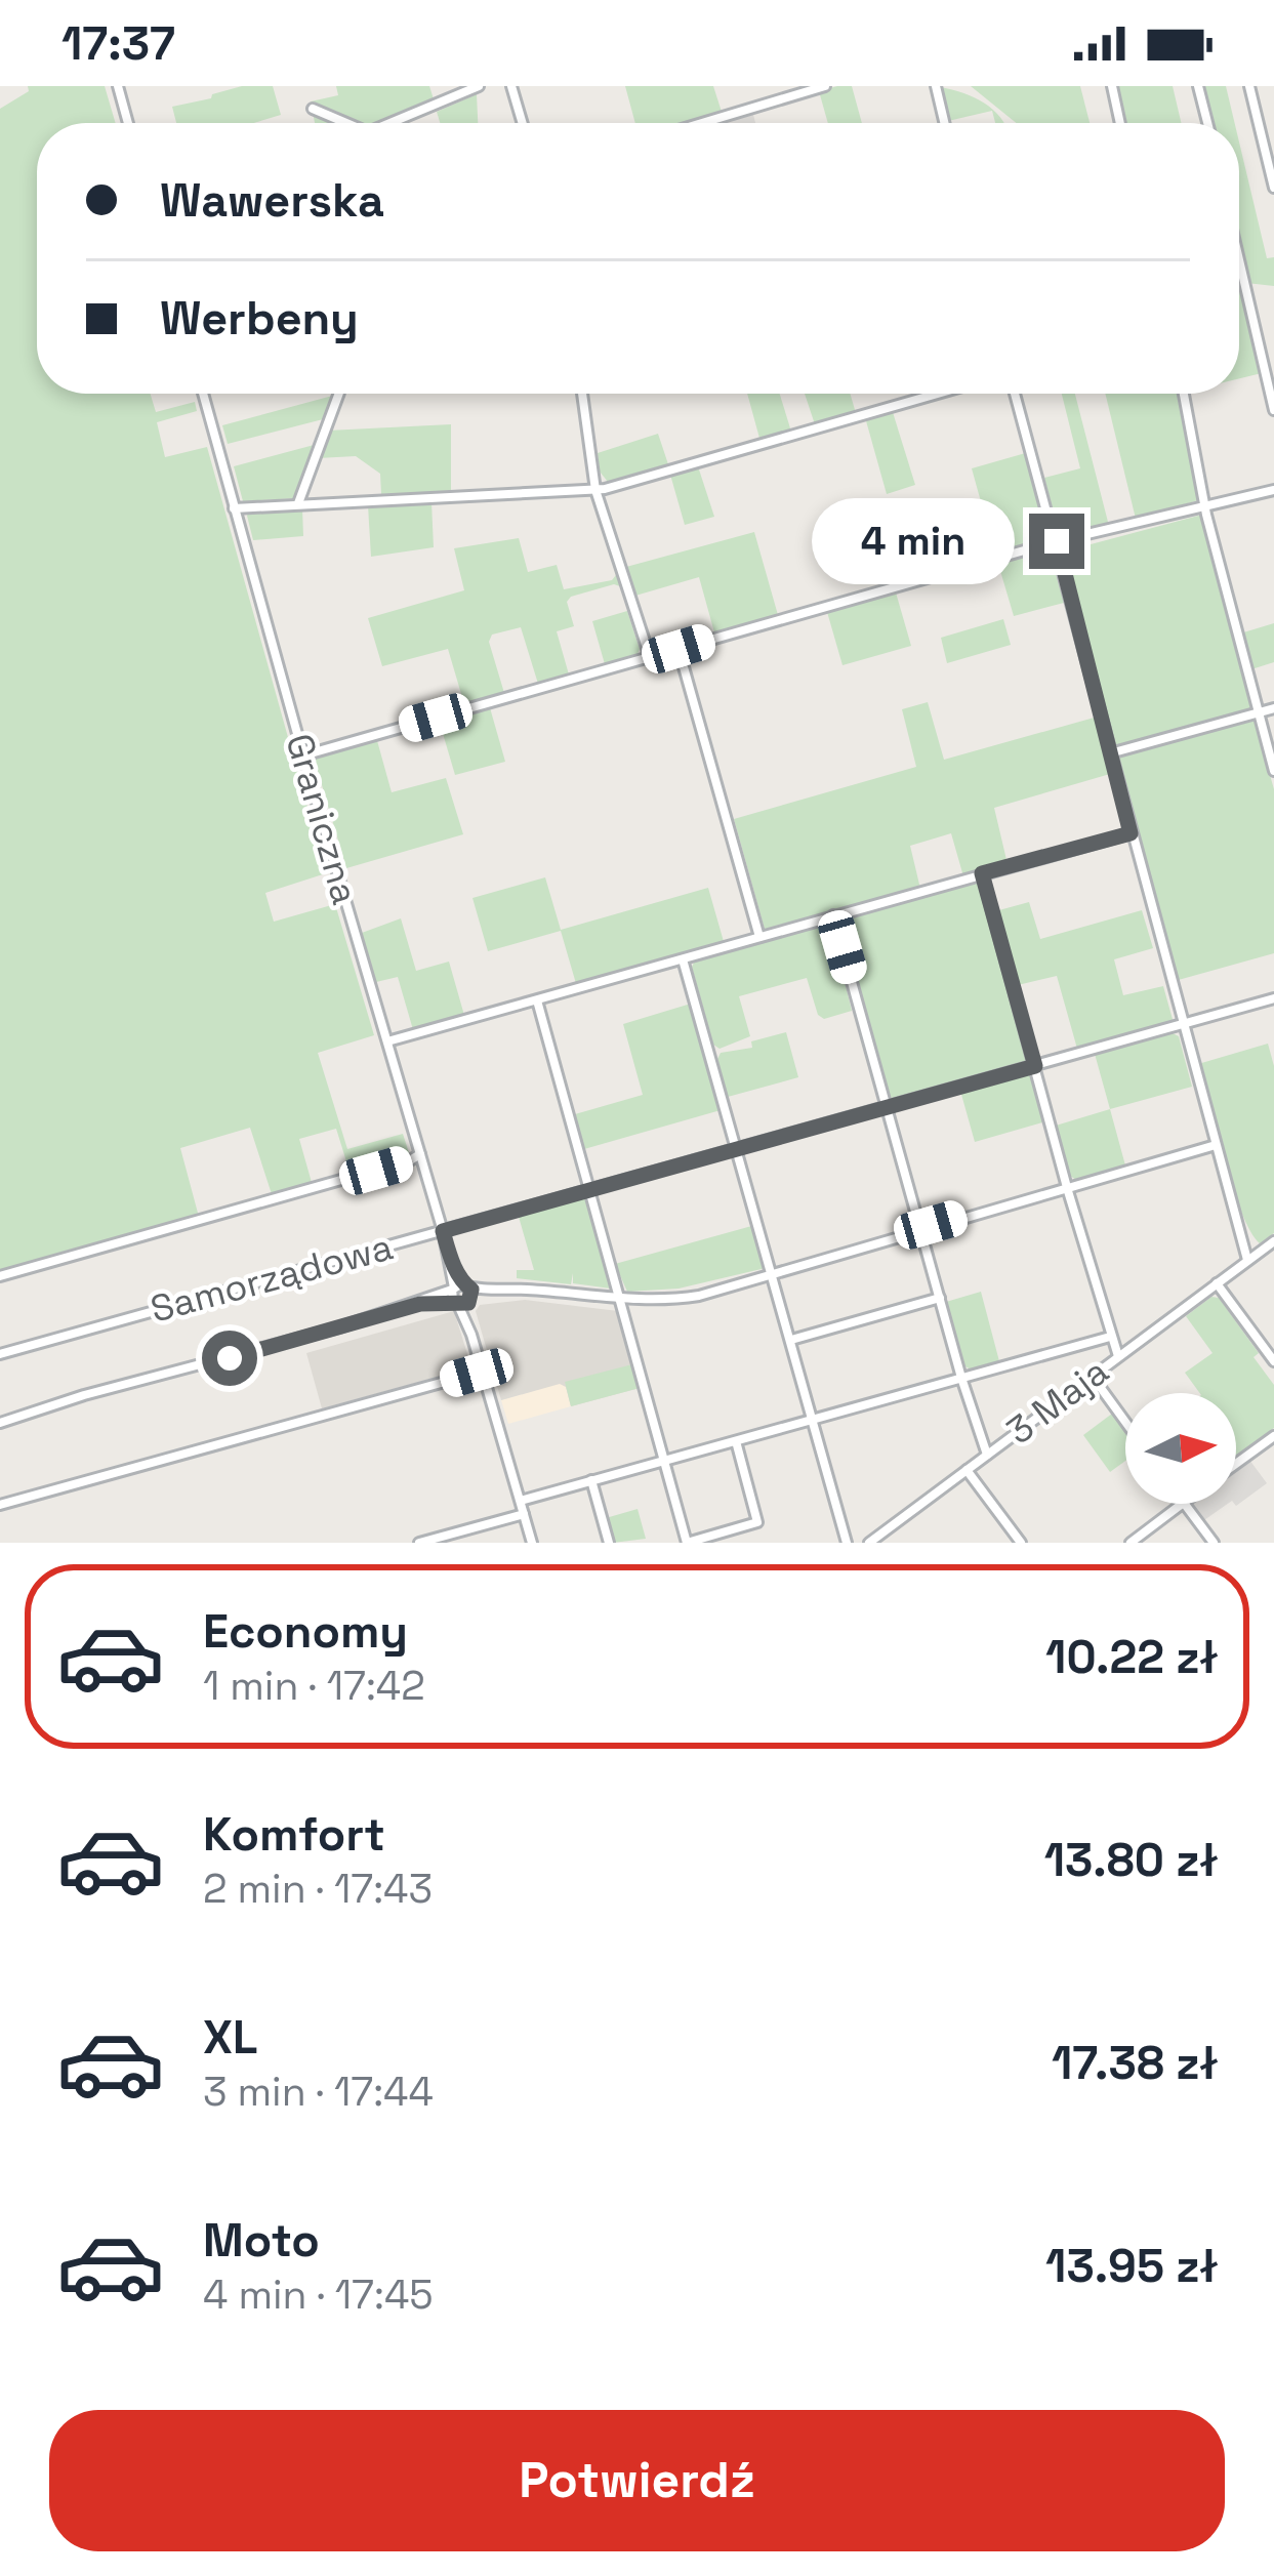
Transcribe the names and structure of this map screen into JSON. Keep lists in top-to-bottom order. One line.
{"streets":{"street":["Graniczna","Samorządowa","3 Maja"]},"crossings":[["Graniczna","Samorządowa"]],"north":"right","page":{"status":"17:37","banner":["Wawerska","Werbeny"],"bubble":"4 min","list":[{"name":"Economy","note":"1 min · 17:42","value":"10.22 zł"},{"name":"Komfort","note":"2 min · 17:43","value":"13.80 zł"},{"name":"XL","note":"3 min · 17:44","value":"17.38 zł"},{"name":"Moto","note":"4 min · 17:45","value":"13.95 zł"}],"buttons":"Potwierdź"}}
